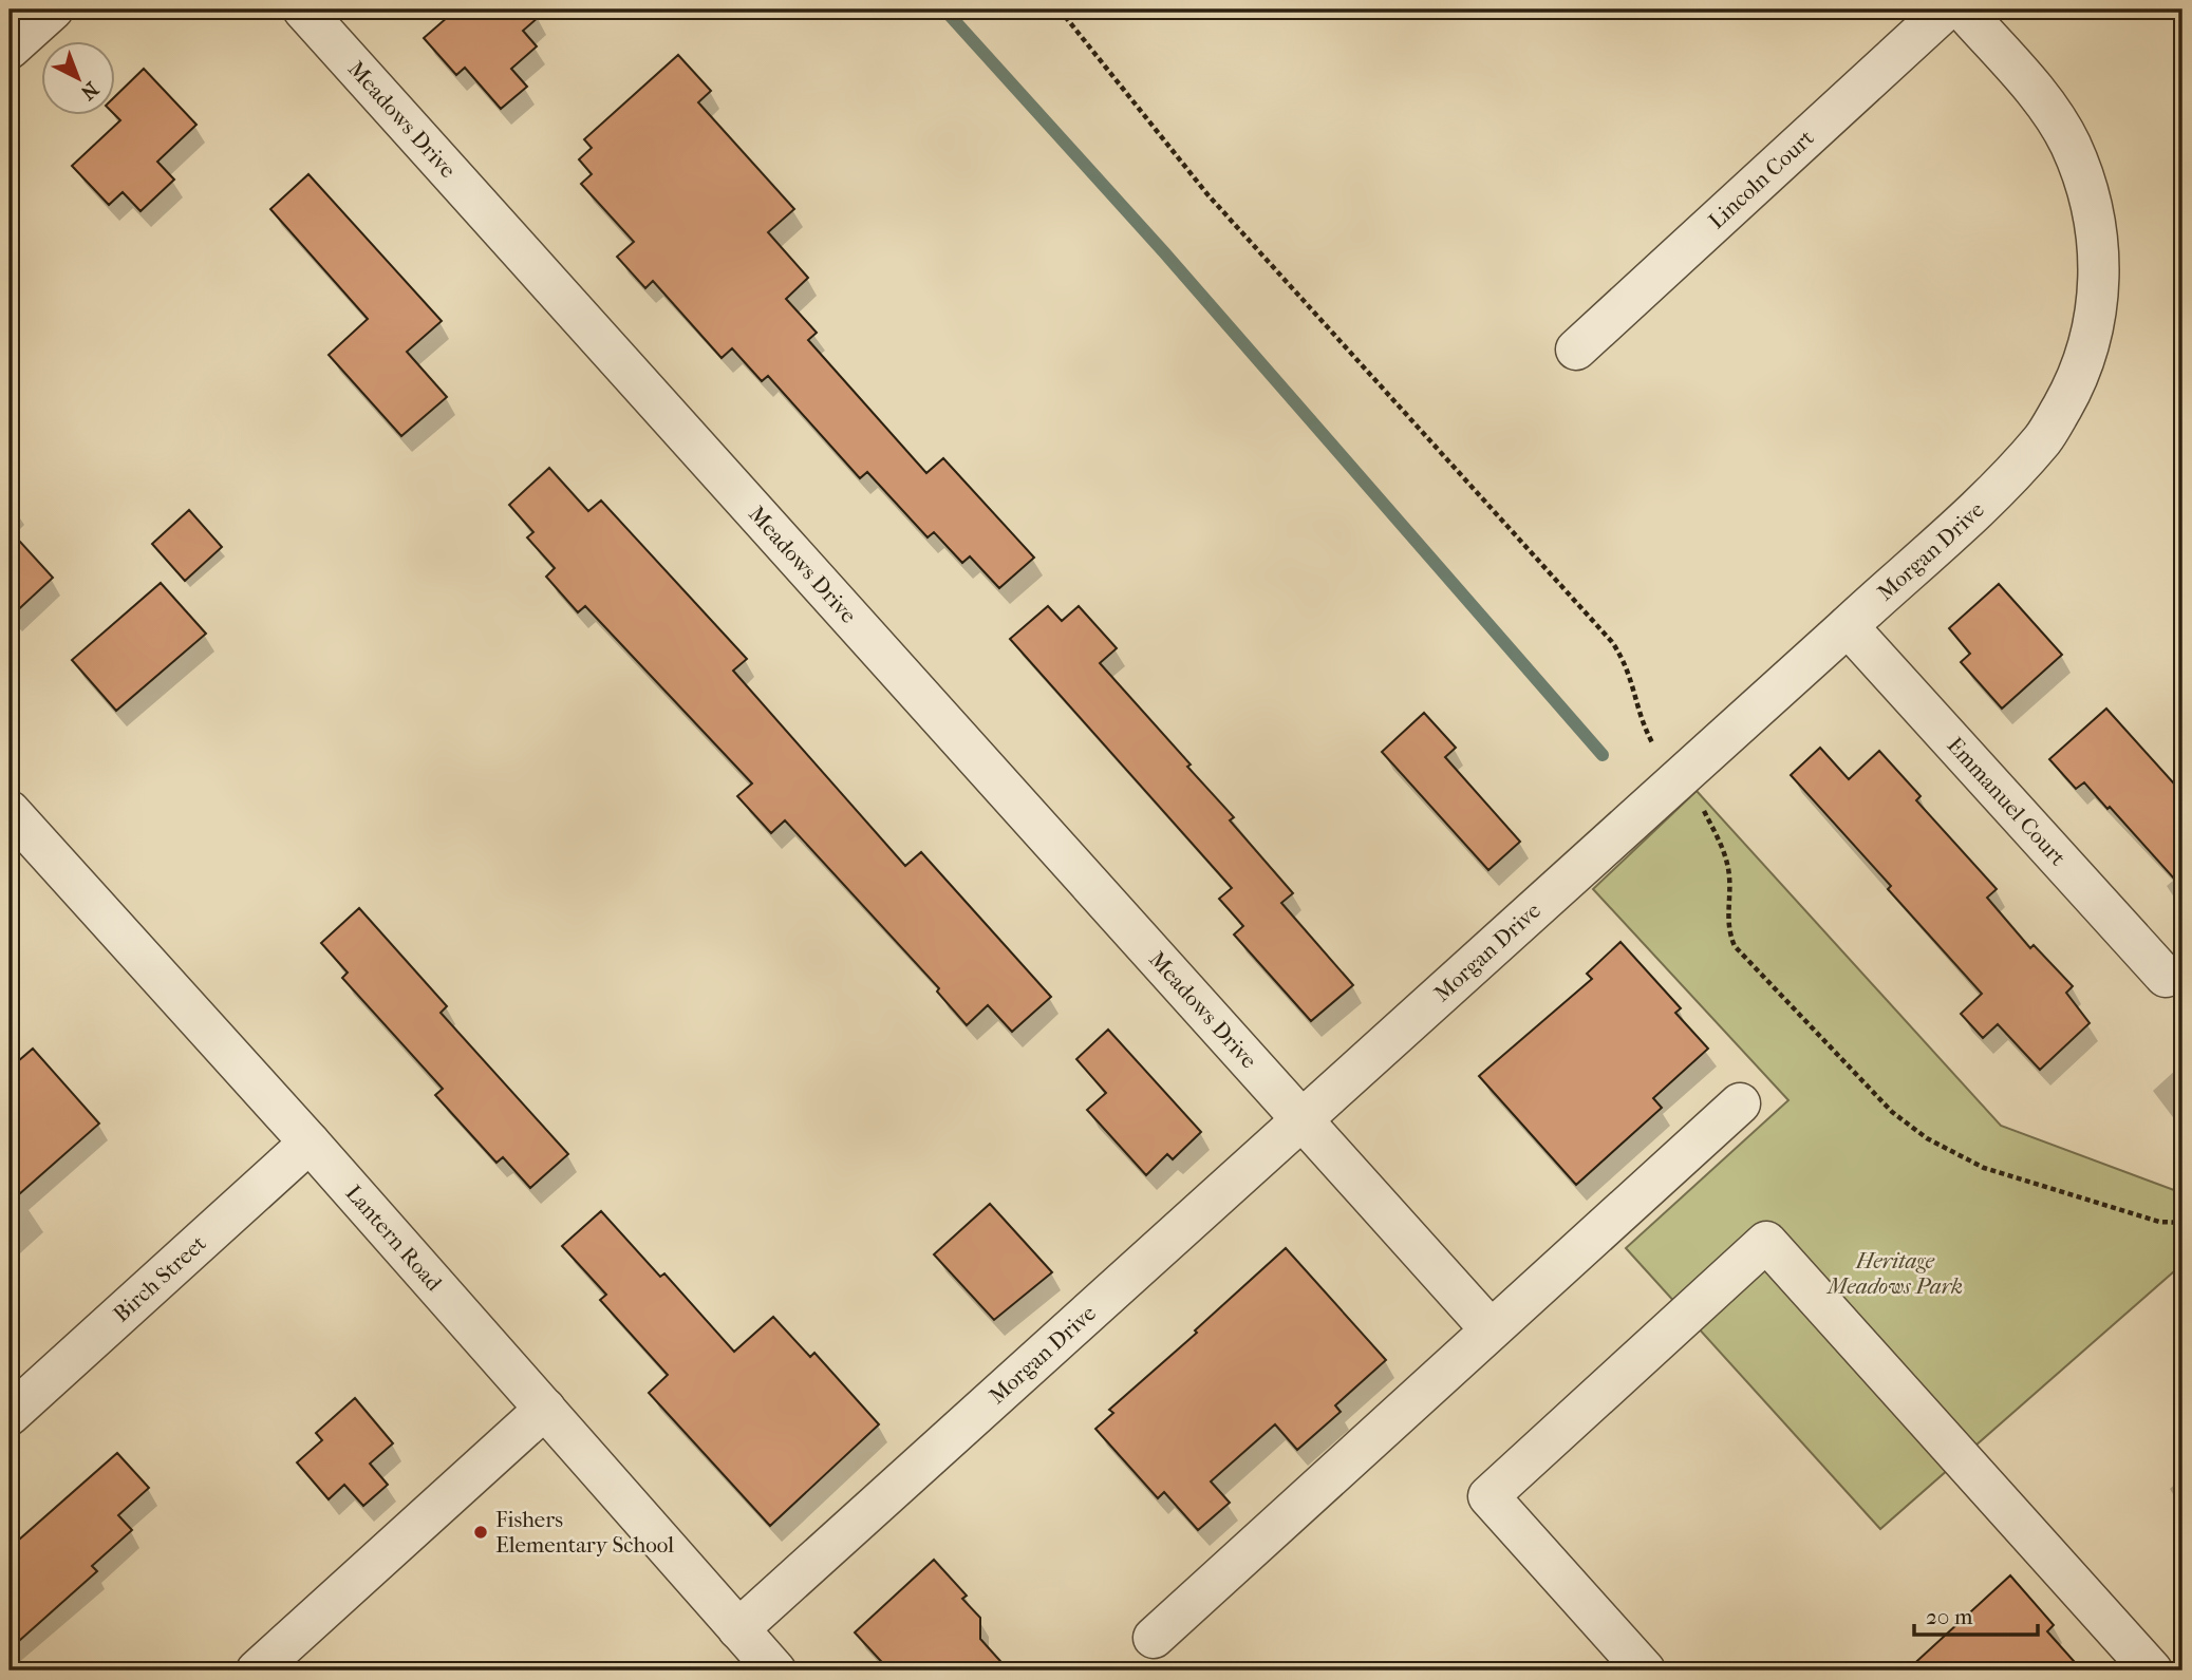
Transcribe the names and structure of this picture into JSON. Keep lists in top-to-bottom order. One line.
{"streets":{"street":["Meadows Drive","Lincoln Court","Morgan Drive","Emmanuel Court","Lantern Road","Birch Street"]},"crossings":[["Meadows Drive","Morgan Drive"],["Morgan Drive","Emmanuel Court"],["Morgan Drive","Lantern Road"],["Lantern Road","Birch Street"]],"parks":["Heritage Meadows Park"],"places":["Fishers Elementary School"],"scale_bar":"20 m","north":"bottom right"}
